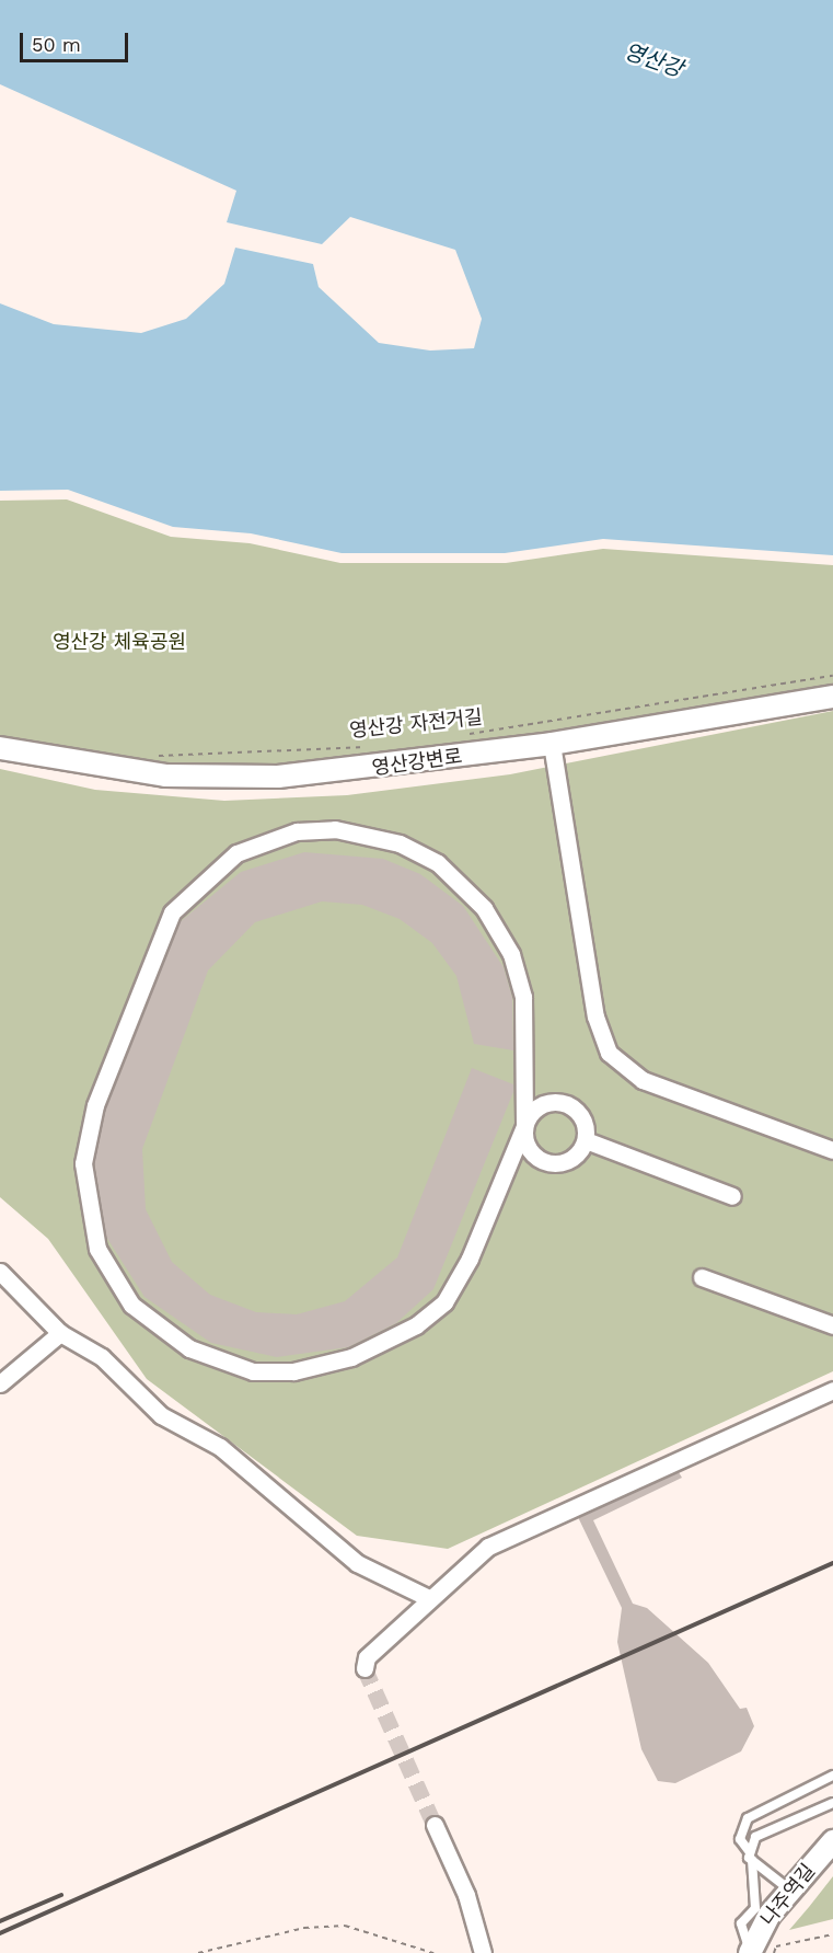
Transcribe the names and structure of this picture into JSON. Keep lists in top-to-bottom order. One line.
{"streets":{"street":["영산강변로","나주역길"],"path":["영산강 자전거길"]},"water":["영산강"],"parks":["영산강 체육공원"],"scale_bar":"50 m"}
